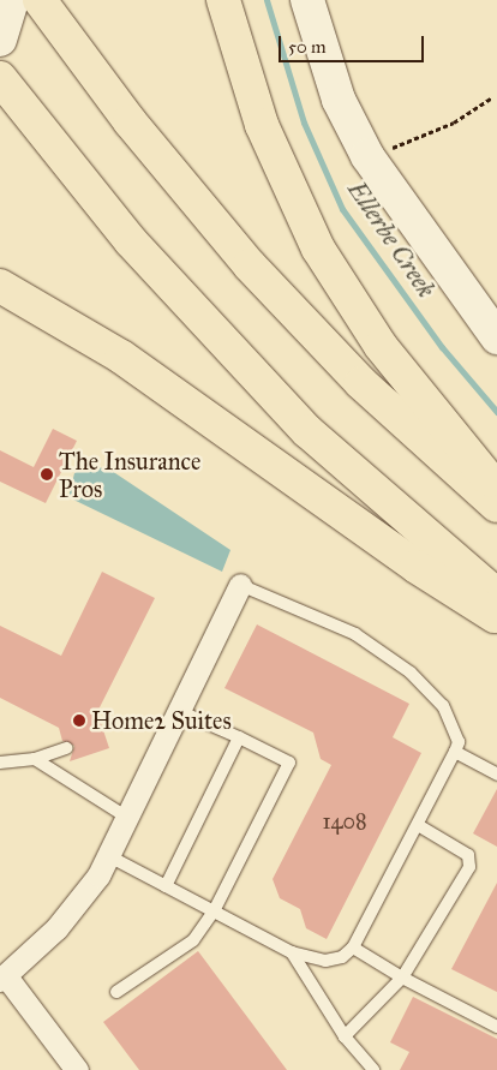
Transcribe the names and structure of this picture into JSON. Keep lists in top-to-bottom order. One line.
{"water":["Ellerbe Creek"],"places":["The Insurance Pros","Home2 Suites"],"house_numbers":["1408"],"scale_bar":"50 m"}
